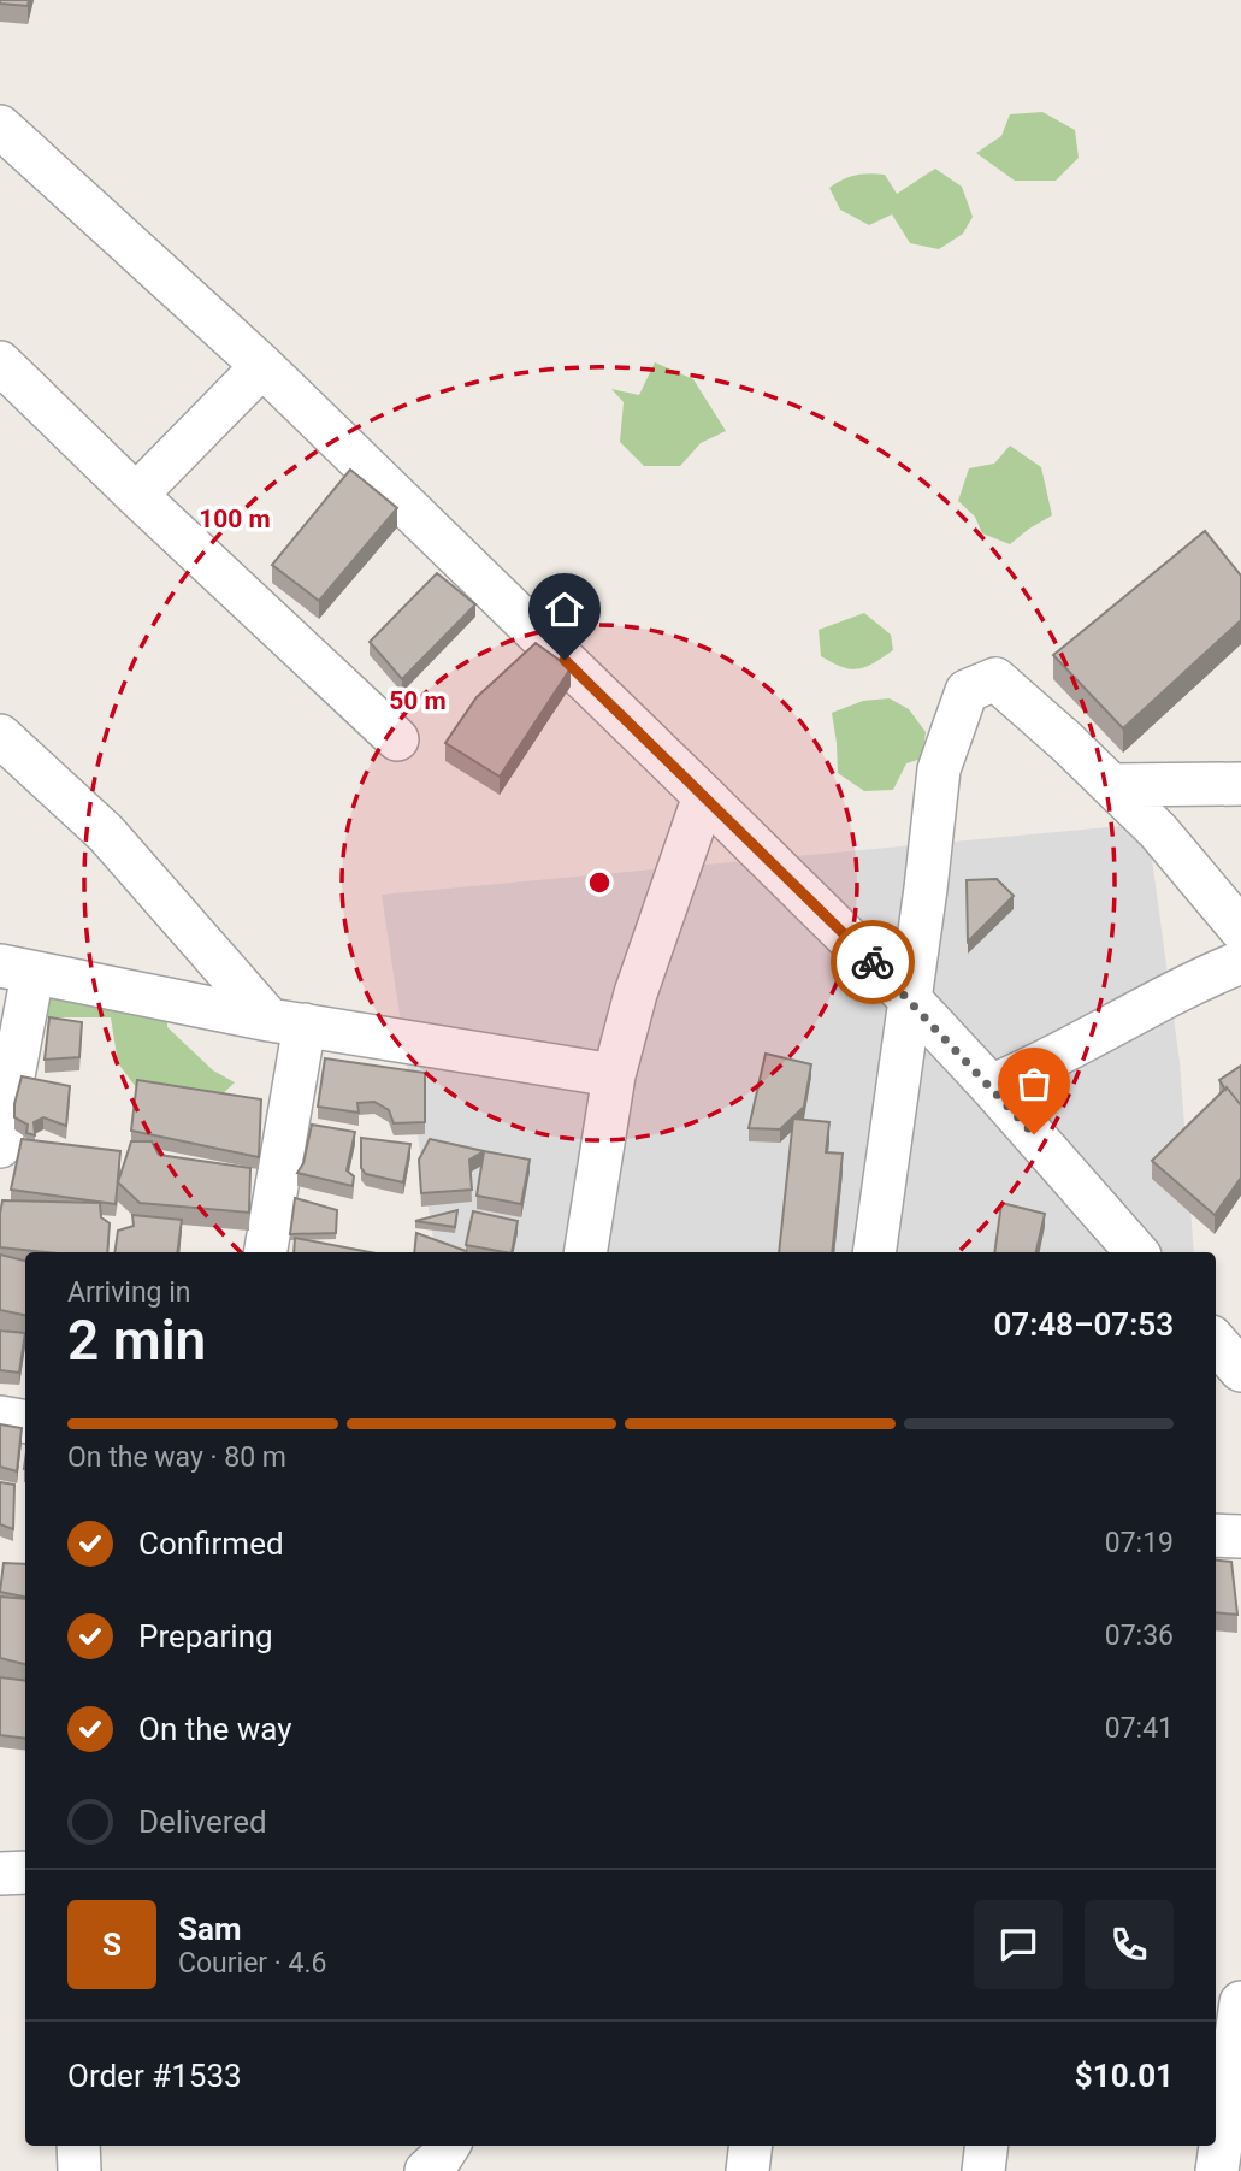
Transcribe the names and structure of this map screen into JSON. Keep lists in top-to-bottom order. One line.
{"page":{"heading":["2 min","Arriving in","07:48–07:53"],"panel":["Sam","Courier · 4.6","Order #1533","$10.01"],"bar":"On the way · 80 m","list":[["Confirmed","07:19"],["Preparing","07:36"],["On the way","07:41"],"Delivered"],"round":"S"},"rings":["100 m","50 m"]}
